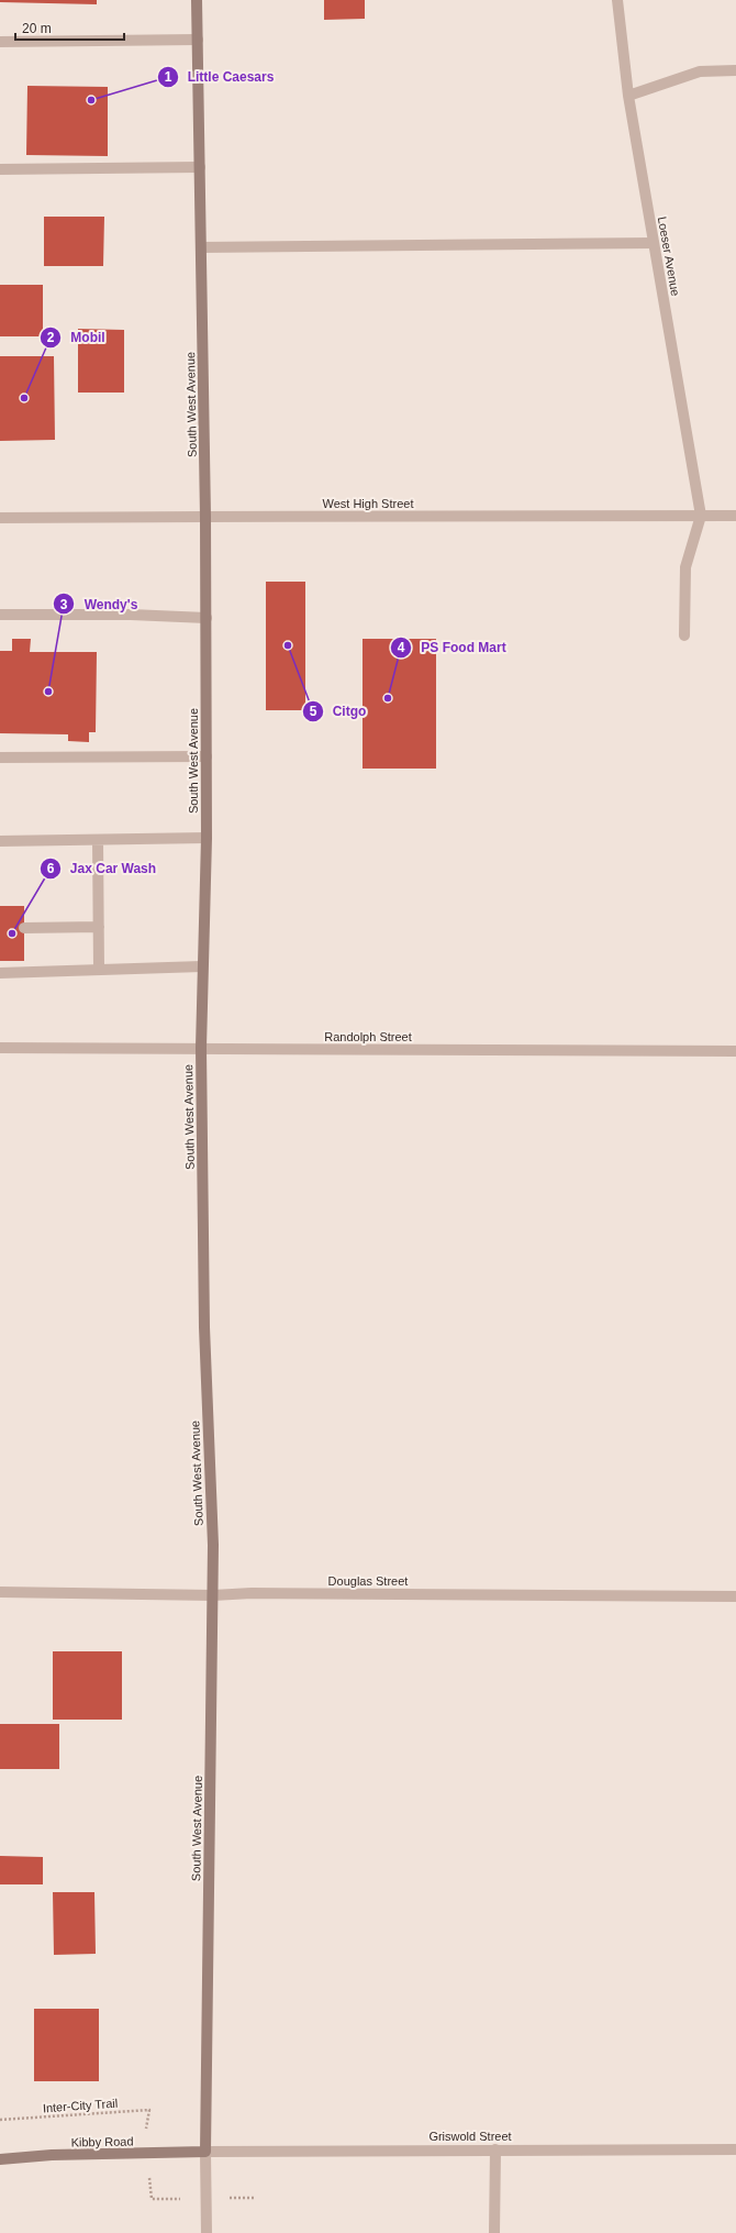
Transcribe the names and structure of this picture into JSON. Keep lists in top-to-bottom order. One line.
{"streets":{"main road":["South West Avenue","Kibby Road"],"street":["Loeser Avenue","West High Street","Randolph Street","Douglas Street","Griswold Street"],"path":["Inter-City Trail"]},"crossings":[["Loeser Avenue","West High Street"],["South West Avenue","West High Street"],["South West Avenue","Randolph Street"],["South West Avenue","Douglas Street"],["South West Avenue","Griswold Street"],["South West Avenue","Kibby Road"],["Griswold Street","Kibby Road"]],"places":["Little Caesars","Mobil","Citgo","Wendy's","PS Food Mart","Jax Car Wash"],"scale_bar":"20 m"}
